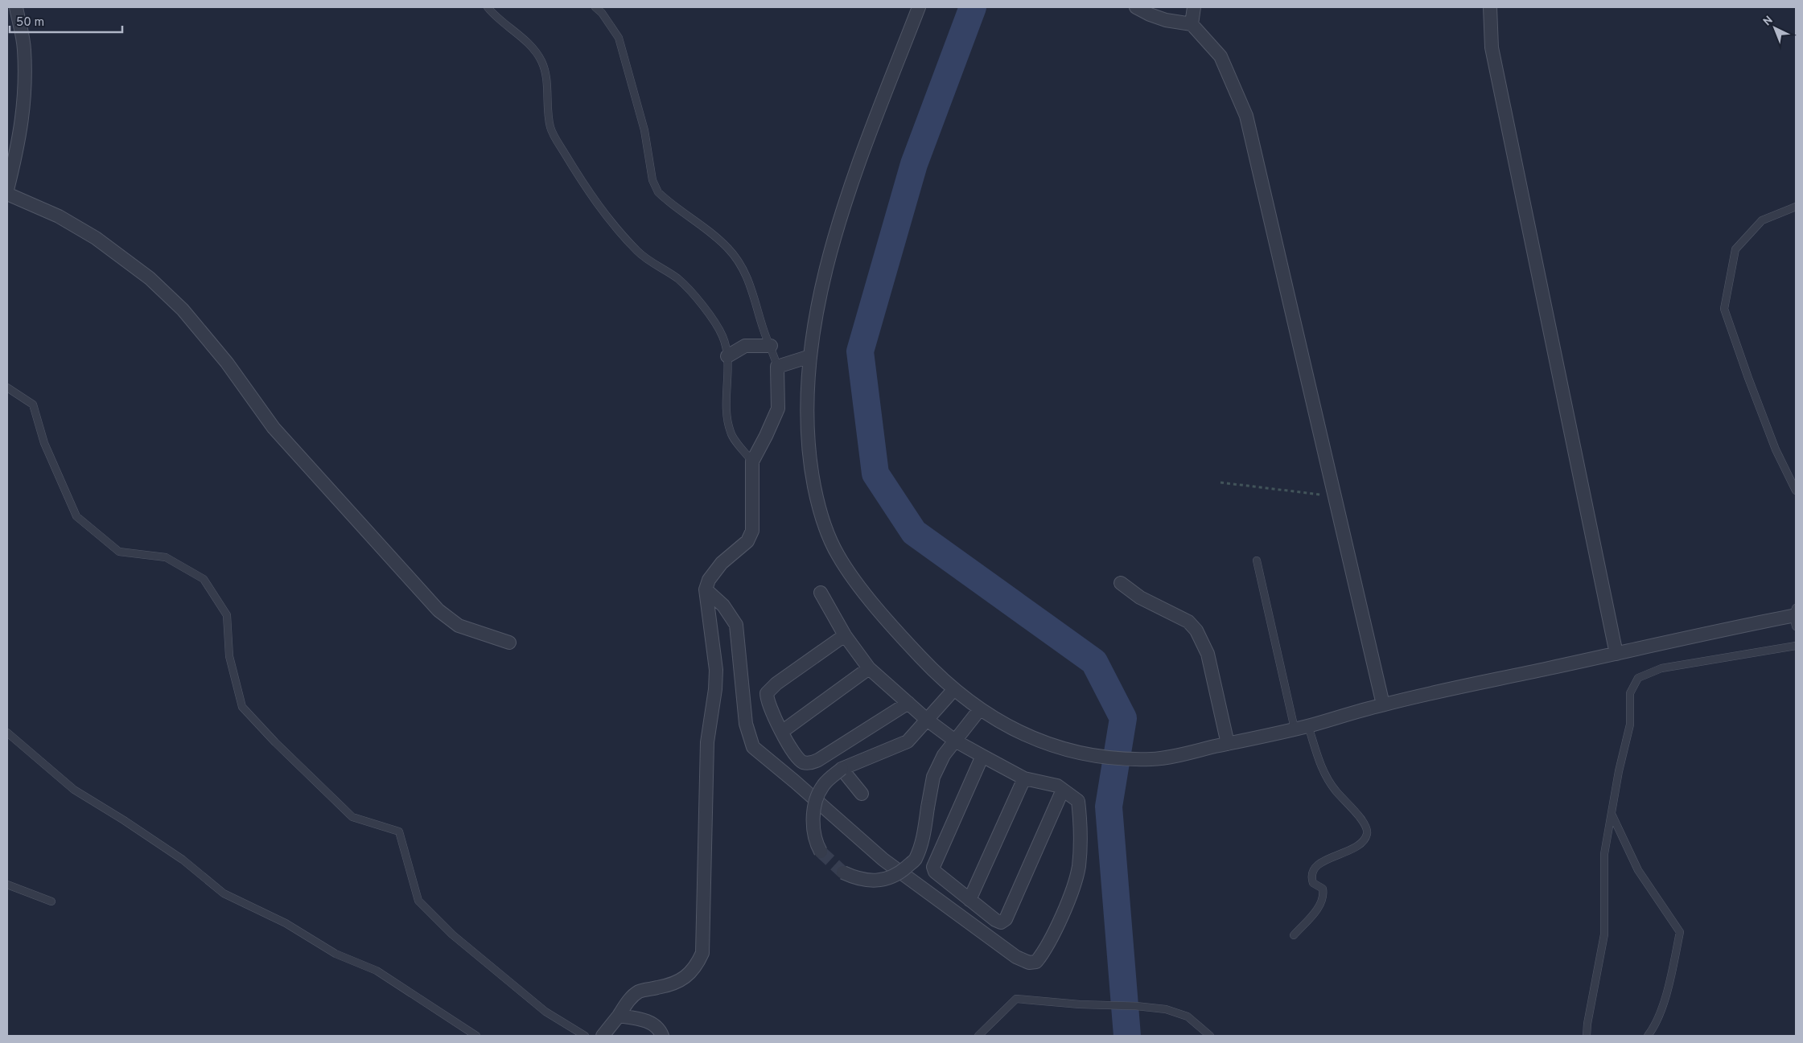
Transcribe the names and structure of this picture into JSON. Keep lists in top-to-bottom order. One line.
{"scale_bar":"50 m","north":"top left"}
